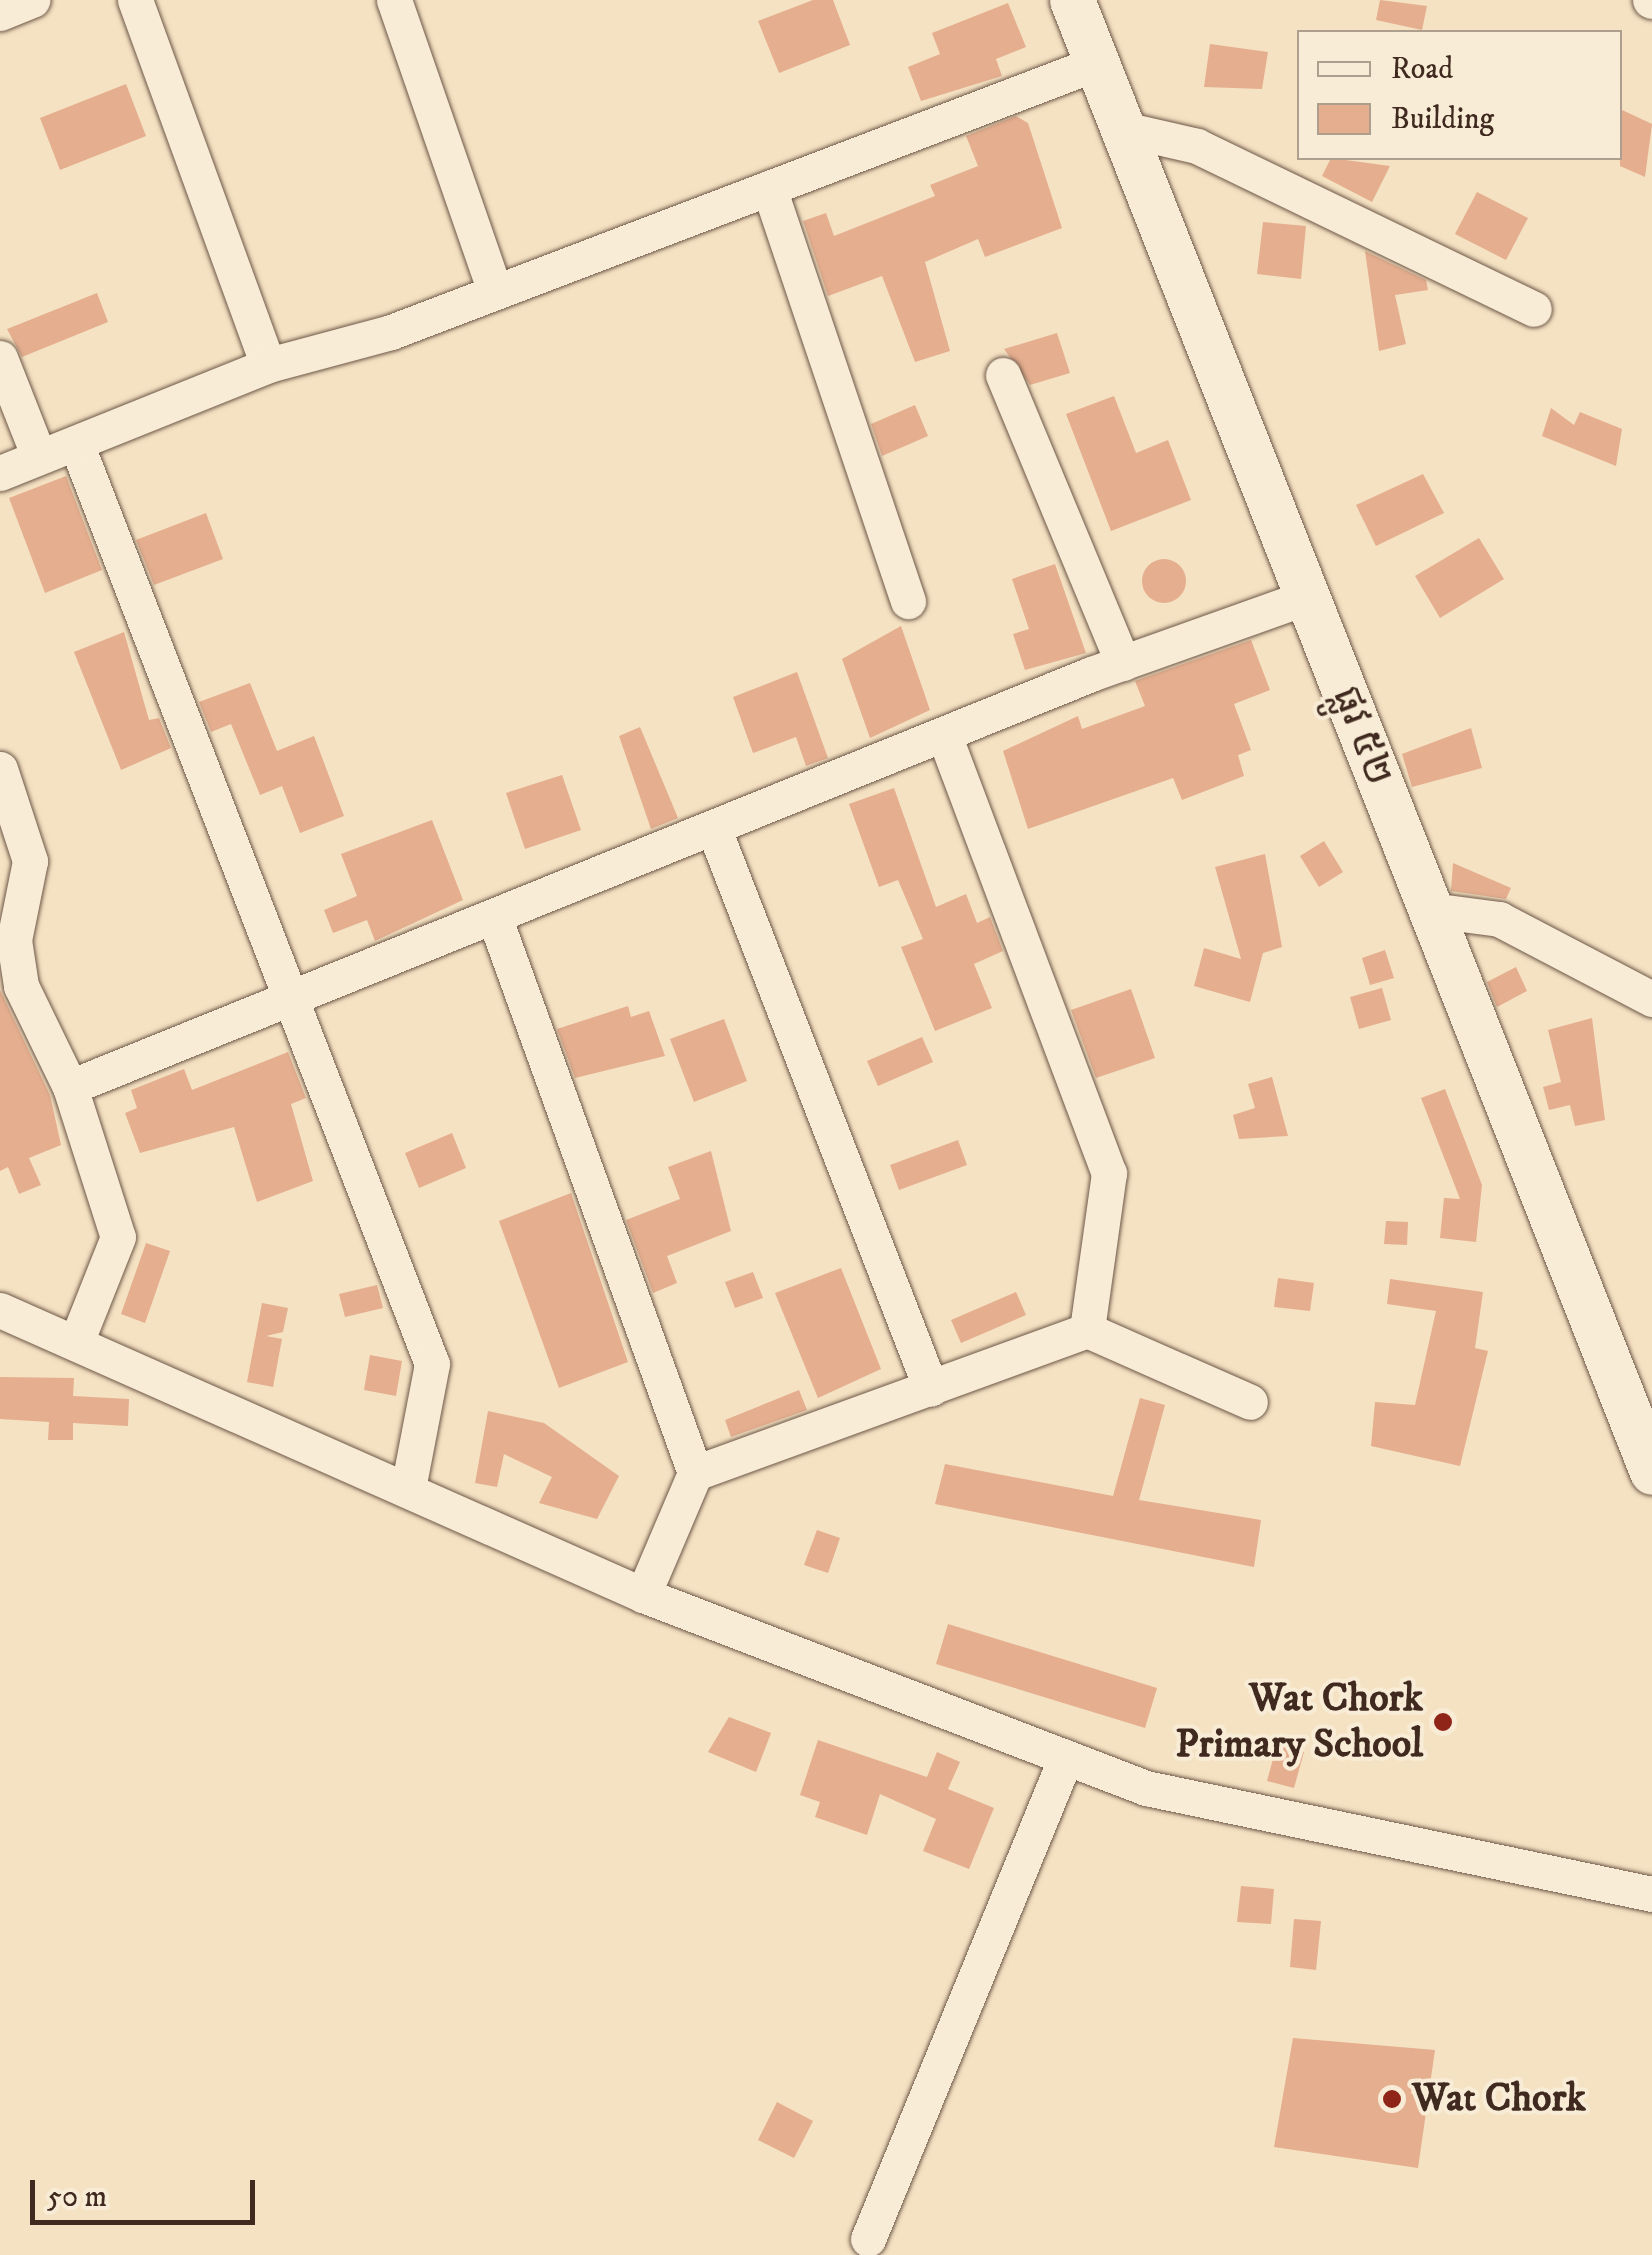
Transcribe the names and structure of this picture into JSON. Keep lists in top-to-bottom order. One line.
{"streets":{"street":["ផ្លូវ ៥២"]},"places":["Wat Chork Primary School","Wat Chork"],"legend":["Road","Building"],"scale_bar":"50 m"}
